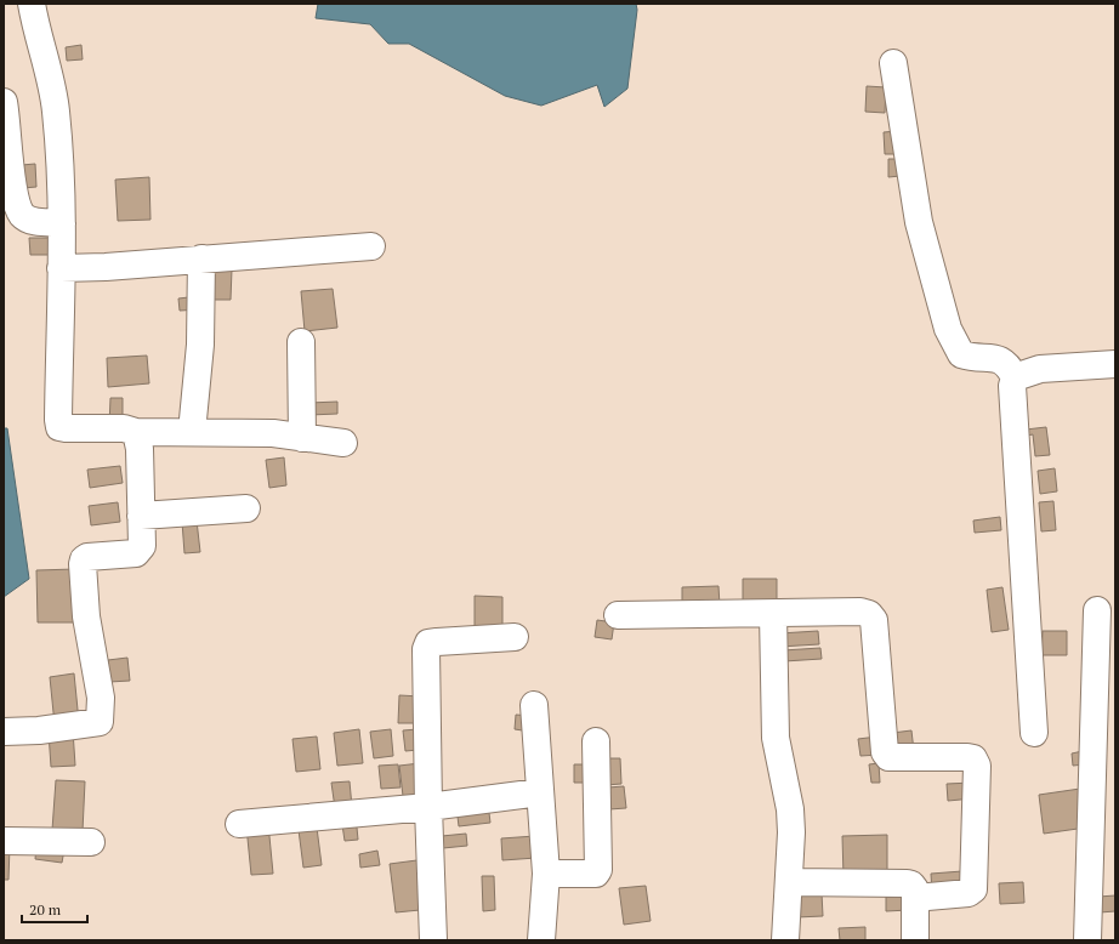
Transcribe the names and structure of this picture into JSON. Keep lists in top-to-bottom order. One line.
{"scale_bar":"20 m"}
